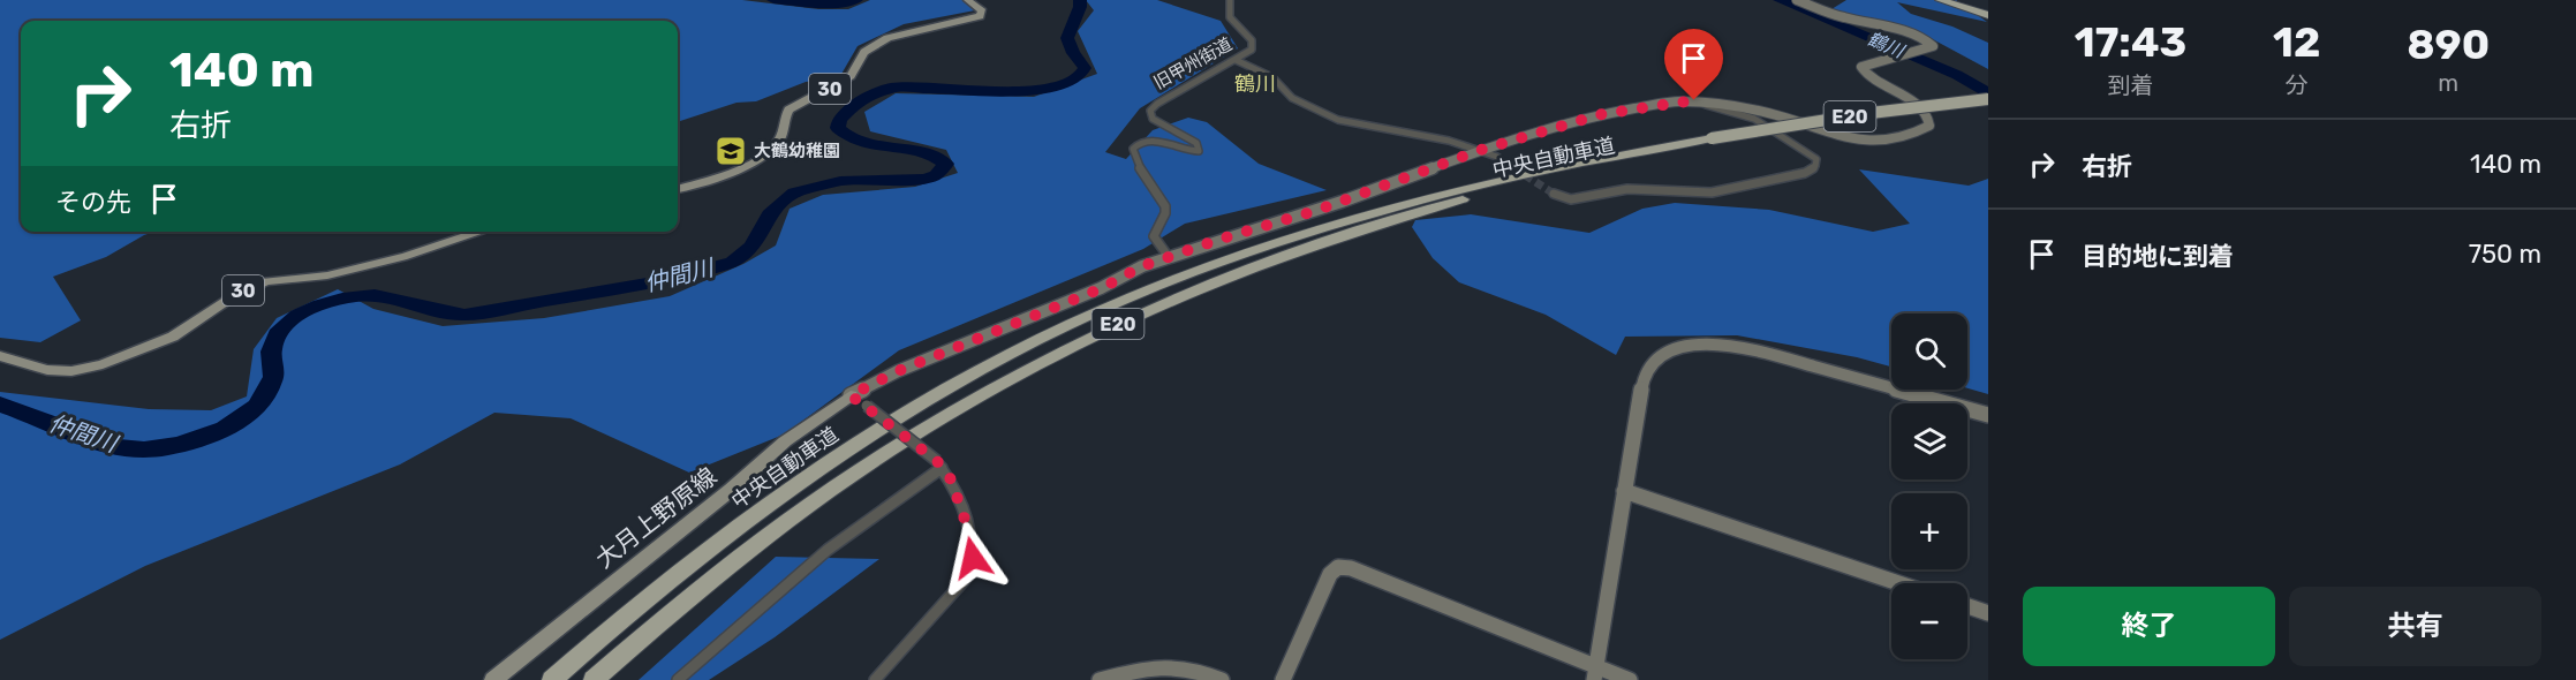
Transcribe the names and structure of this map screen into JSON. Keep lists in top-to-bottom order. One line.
{"streets":{"highway":["E20","中央自動車道"],"main road":["30","大月上野原線"],"street":["旧甲州街道"]},"districts":["鶴川"],"water":["鶴川","仲間川"],"places":{"school or university":["大鶴幼稚園"]},"page":{"eta":["17:43","到着","12","分","890","m"],"turn":["140 m","右折"],"list":[{"name":"右折","value":"140 m"},{"name":"目的地に到着","value":"750 m"}],"then":"その先","map_buttons":["+","−"],"buttons":["終了","共有"]}}
